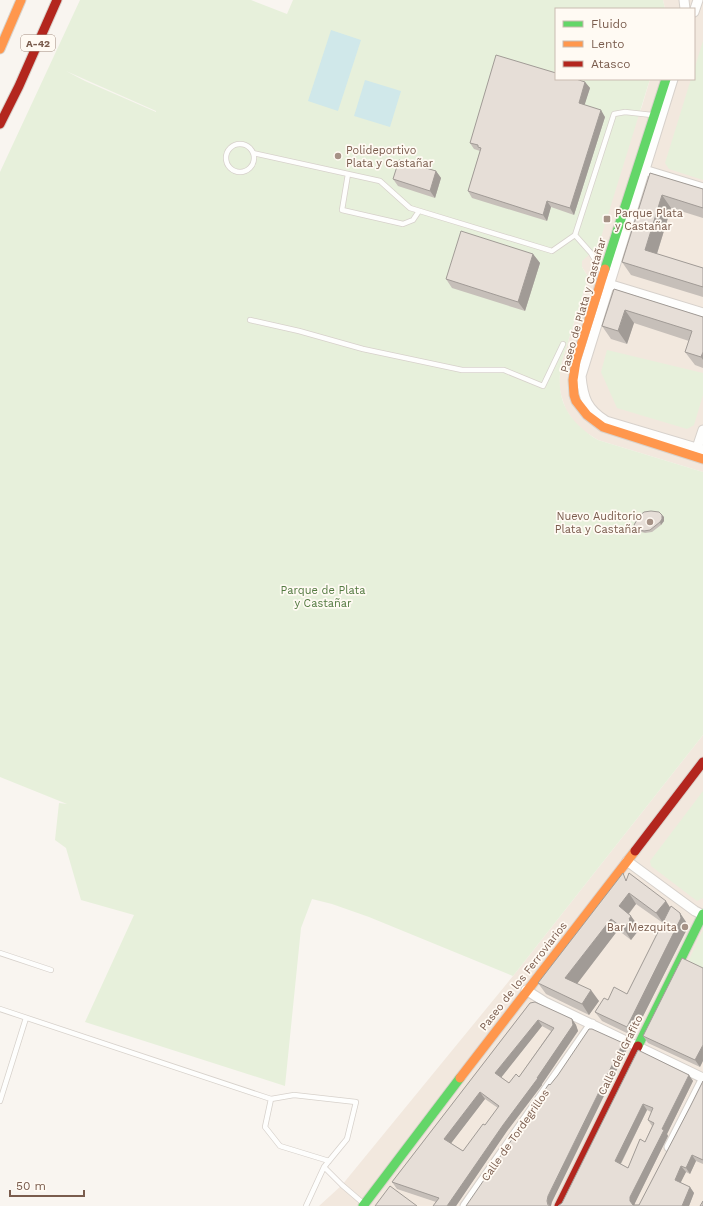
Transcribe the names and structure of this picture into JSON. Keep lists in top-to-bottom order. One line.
{"streets":{"main road":["A-42","Paseo de Plata y Castañar","Paseo de los Ferroviarios","Calle del Grafito"],"street":["Calle de Tordegrillos"]},"parks":["Parque de Plata y Castañar"],"places":{"other":["Polideportivo Plata y Castañar","Nuevo Auditorio Plata y Castañar","Bar Mezquita"],"transit":["Parque Plata y Castañar"]},"legend":["Fluido","Lento","Atasco"],"scale_bar":"50 m"}
